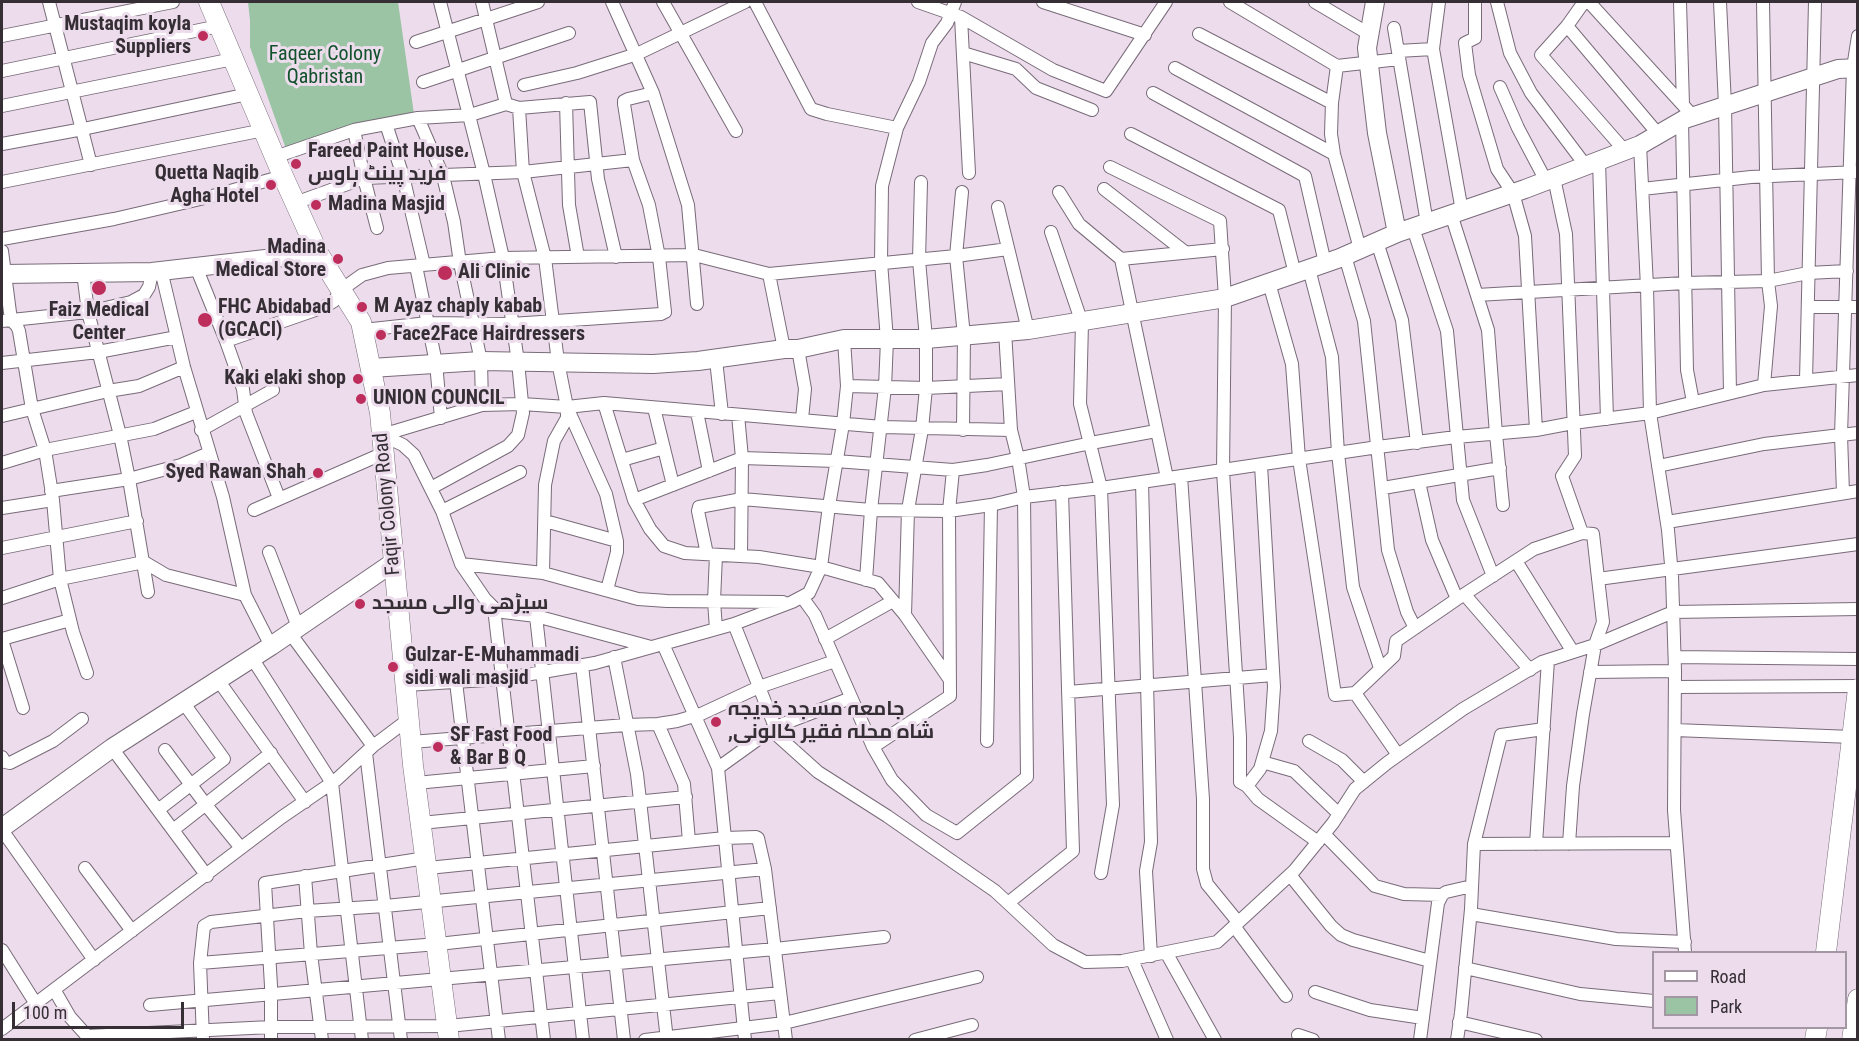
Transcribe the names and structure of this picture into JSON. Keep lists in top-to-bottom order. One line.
{"streets":{"main road":["Faqir Colony Road"]},"parks":["Faqeer Colony Qabristan"],"places":["Mustaqim koyla Suppliers","Fareed Paint House، فرید پینٹ ہاوس","Quetta Naqib Agha Hotel","Madina Masjid","Madina Medical Store","Ali Clinic","Faiz Medical Center","M Ayaz chaply kabab","FHC Abidabad (GCACI)","Face2Face Hairdressers","Kaki elaki shop","UNION COUNCIL","Syed Rawan Shah","سیڑھی والی مسجد","Gulzar-E-Muhammadi sidi wali masjid","جامعہ مسجد خدیجہ ,شاہ محلہ فقیر کالونی","SF Fast Food & Bar B Q"],"legend":["Road","Park"],"scale_bar":"100 m"}
